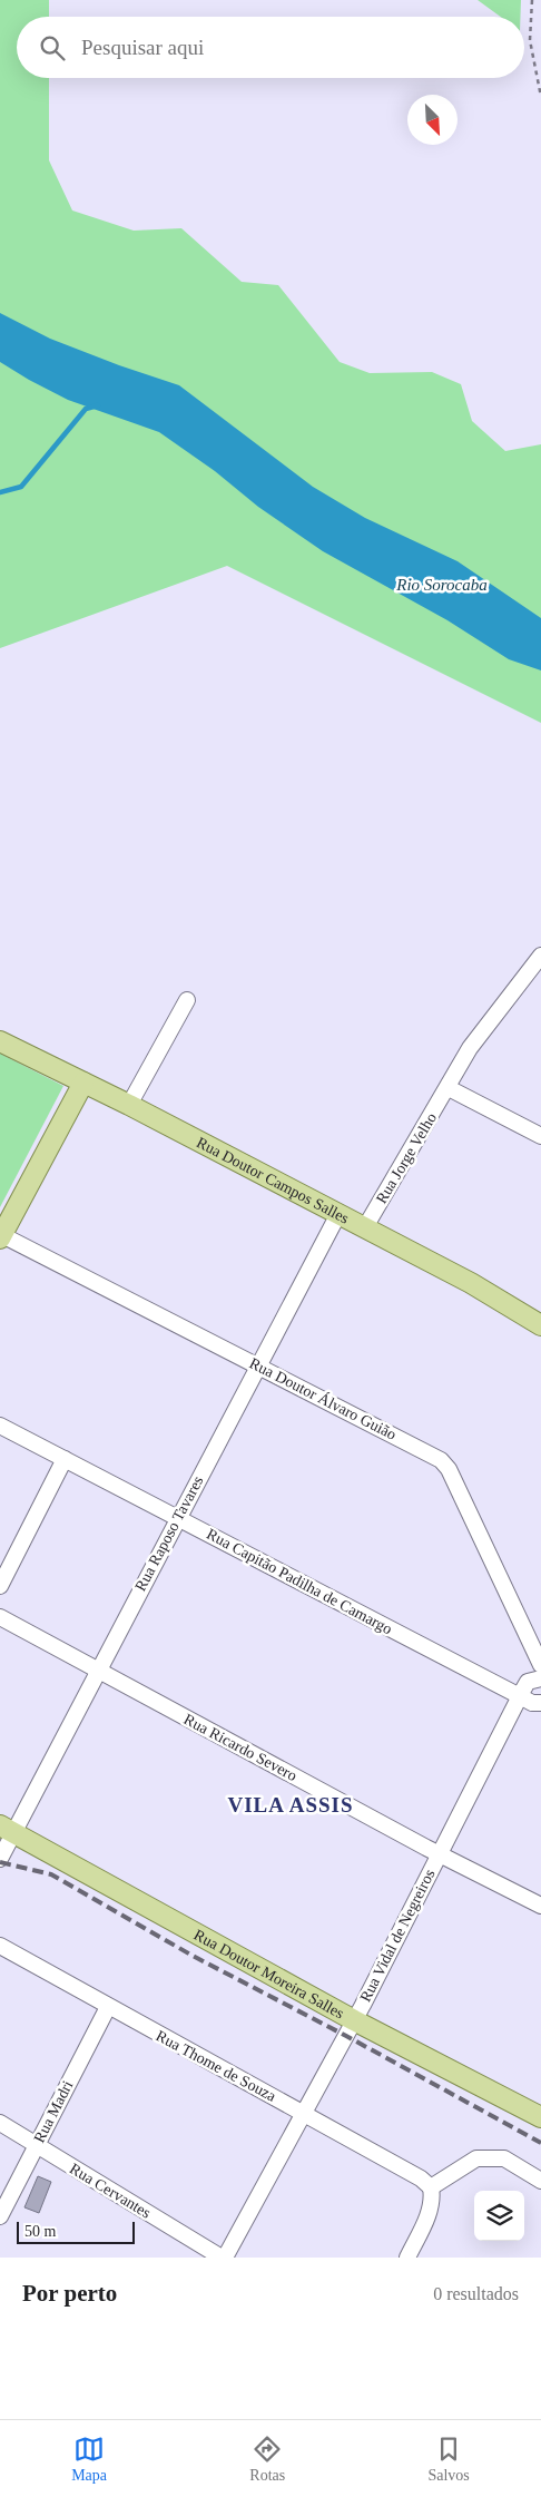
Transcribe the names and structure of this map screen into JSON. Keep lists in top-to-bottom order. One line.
{"streets":{"main road":["Rua Doutor Campos Salles","Rua Doutor Moreira Salles"],"street":["Rua Jorge Velho","Rua Doutor Álvaro Guião","Rua Raposo Tavares","Rua Capitão Padilha de Camargo","Rua Ricardo Severo","Rua Vidal de Negreiros","Rua Thome de Souza","Rua Madri","Rua Cervantes"]},"crossings":[["Rua Jorge Velho","Rua Doutor Campos Salles"],["Rua Doutor Campos Salles","Rua Raposo Tavares"],["Rua Doutor Álvaro Guião","Rua Raposo Tavares"],["Rua Raposo Tavares","Rua Capitão Padilha de Camargo"],["Rua Raposo Tavares","Rua Ricardo Severo"],["Rua Raposo Tavares","Rua Doutor Moreira Salles"],["Rua Capitão Padilha de Camargo","Rua Vidal de Negreiros"],["Rua Ricardo Severo","Rua Vidal de Negreiros"],["Rua Vidal de Negreiros","Rua Doutor Moreira Salles"],["Rua Vidal de Negreiros","Rua Thome de Souza"],["Rua Vidal de Negreiros","Rua Cervantes"],["Rua Thome de Souza","Rua Madri"],["Rua Madri","Rua Cervantes"]],"districts":["VILA ASSIS"],"water":["Rio Sorocaba"],"scale_bar":"50 m","north":"bottom right","page":{"search":"Pesquisar aqui","scale":"50 m","heading":["Por perto","0 resultados"],"nav":["Mapa","Rotas","Salvos"]}}
